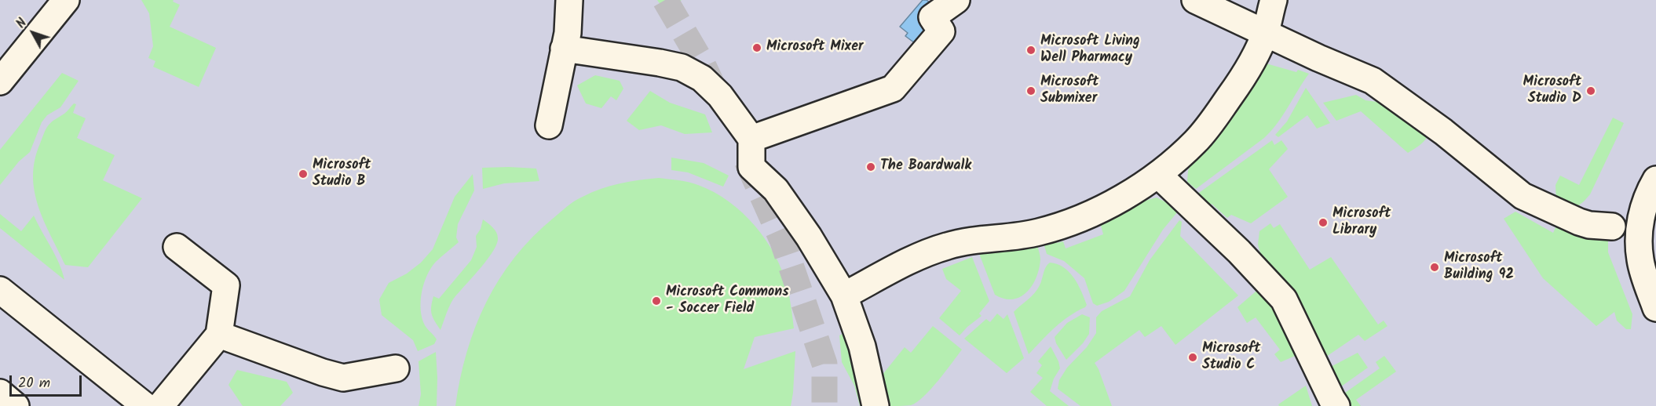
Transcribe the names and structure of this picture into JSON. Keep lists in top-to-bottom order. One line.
{"places":["Microsoft Mixer","Microsoft Living Well Pharmacy","Microsoft Submixer","Microsoft Studio D","The Boardwalk","Microsoft Studio B","Microsoft Library","Microsoft Building 92","Microsoft Commons - Soccer Field","Microsoft Studio C"],"scale_bar":"20 m","north":"top left"}
